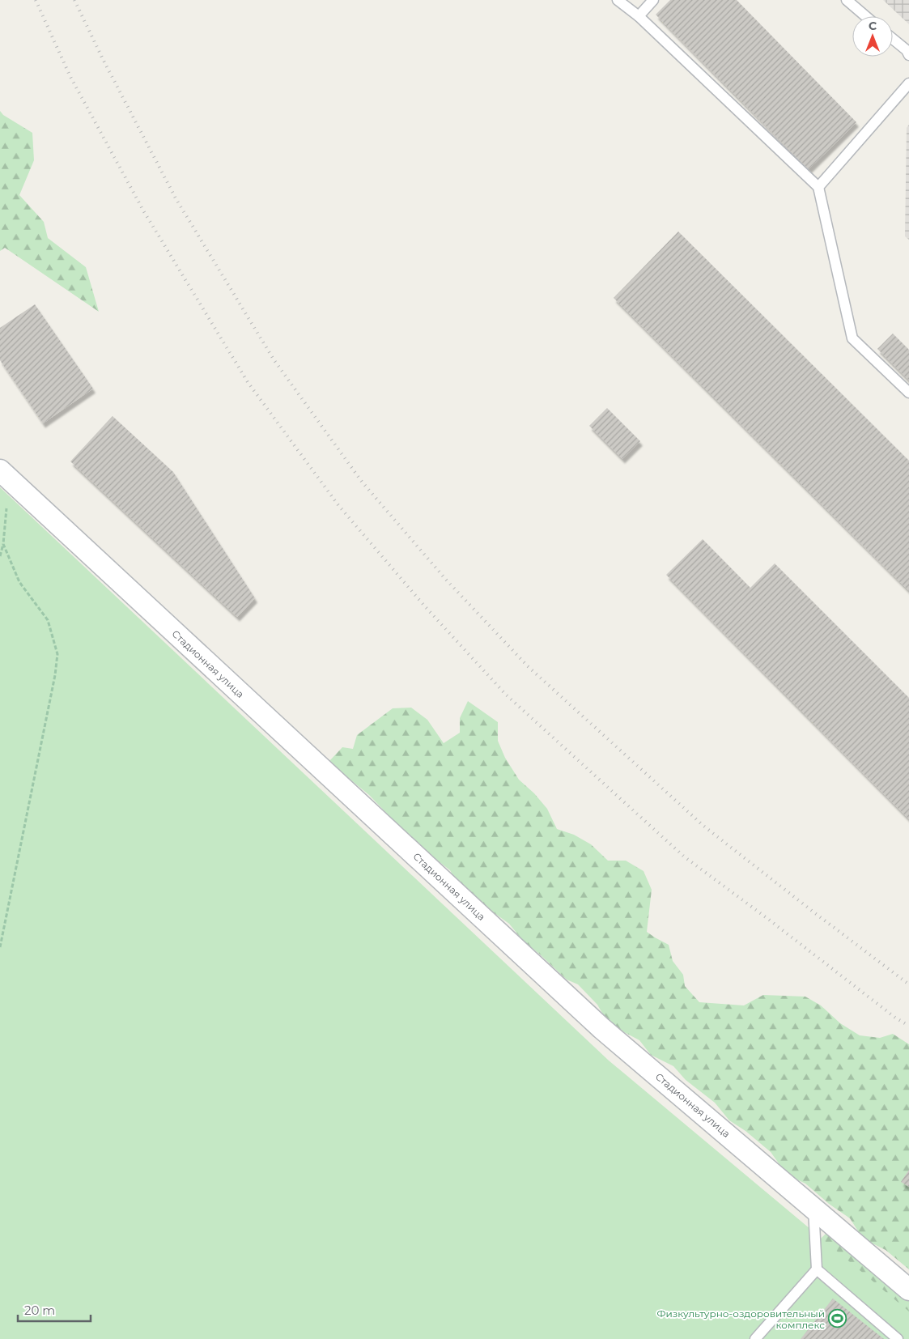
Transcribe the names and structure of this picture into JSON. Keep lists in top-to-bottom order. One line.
{"streets":{"street":["Стадионная улица"]},"places":{"sports":["Физкультурно-оздоровительный комплекс"]},"scale_bar":"20 m","north":"top"}
